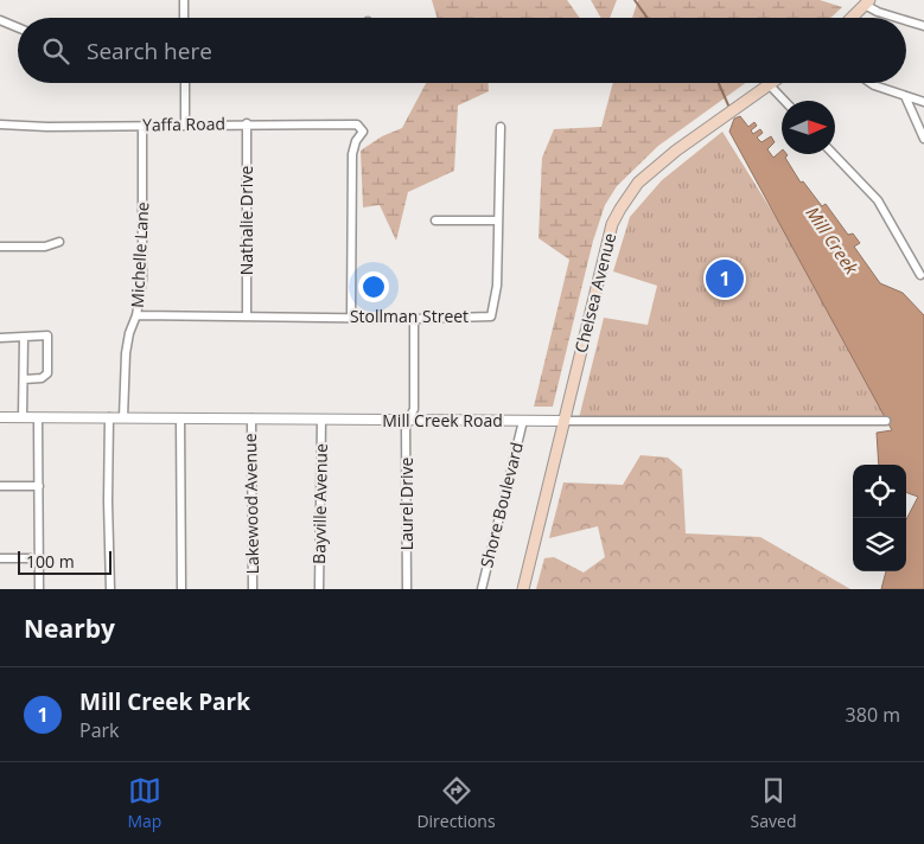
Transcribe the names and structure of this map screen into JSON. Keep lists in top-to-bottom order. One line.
{"streets":{"main road":["Chelsea Avenue"],"street":["Yaffa Road","Nathalie Drive","Michelle Lane","Stollman Street","Mill Creek Road","Lakewood Avenue","Bayville Avenue","Laurel Drive","Shore Boulevard"]},"crossings":[["Yaffa Road","Nathalie Drive"],["Yaffa Road","Michelle Lane"],["Yaffa Road","Stollman Street"],["Nathalie Drive","Stollman Street"],["Michelle Lane","Stollman Street"],["Michelle Lane","Mill Creek Road"],["Chelsea Avenue","Mill Creek Road"],["Stollman Street","Laurel Drive"],["Mill Creek Road","Lakewood Avenue"],["Mill Creek Road","Bayville Avenue"],["Mill Creek Road","Laurel Drive"],["Mill Creek Road","Shore Boulevard"]],"water":["Mill Creek"],"scale_bar":"100 m","north":"right","page":{"search":"Search here","pins":"1","scale":"100 m","heading":"Nearby","list":[{"mark":"1","name":"Mill Creek Park","note":"Park","value":"380 m"}],"nav":["Map","Directions","Saved"]}}
